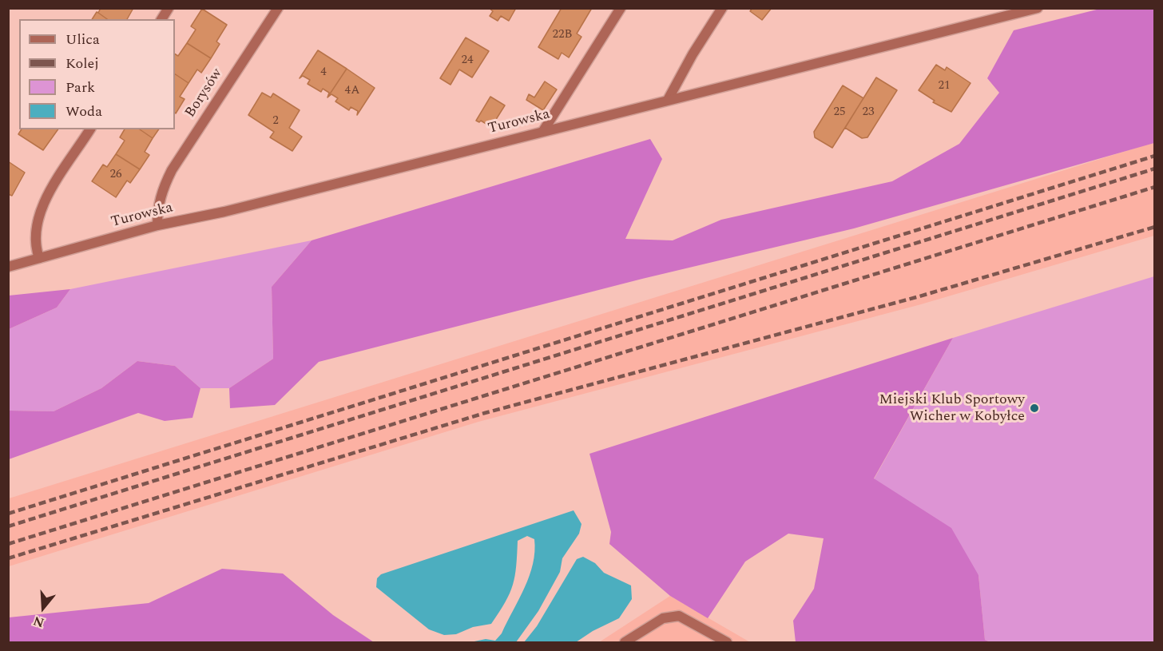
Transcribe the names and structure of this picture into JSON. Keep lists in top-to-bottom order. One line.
{"streets":{"street":["Borysów","Turowska"]},"crossings":[["Borysów","Turowska"]],"places":["Miejski Klub Sportowy Wicher w Kobyłce"],"house_numbers":["22B","24","4","21","4A","25","23","2","26"],"legend":["Ulica","Kolej","Park","Woda"],"north":"bottom"}
